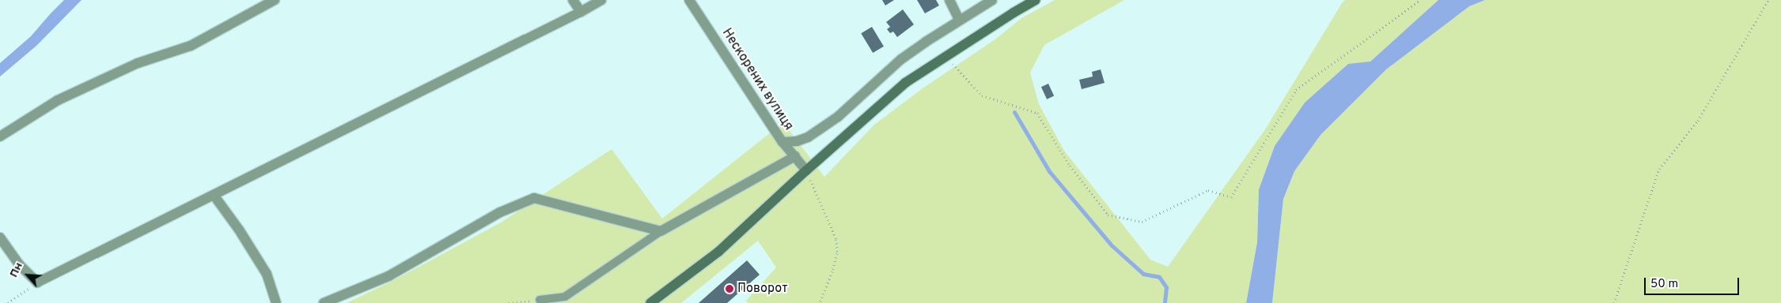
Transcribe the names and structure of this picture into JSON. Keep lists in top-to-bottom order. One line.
{"streets":{"street":["Нескорених вулиця"]},"places":["Поворот"],"scale_bar":"50 m","north":"top left"}
